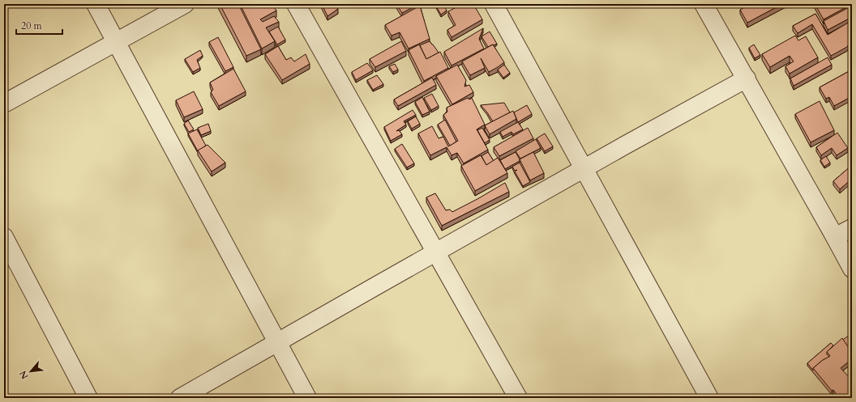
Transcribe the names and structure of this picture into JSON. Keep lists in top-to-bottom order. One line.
{"scale_bar":"20 m","north":"bottom left"}
